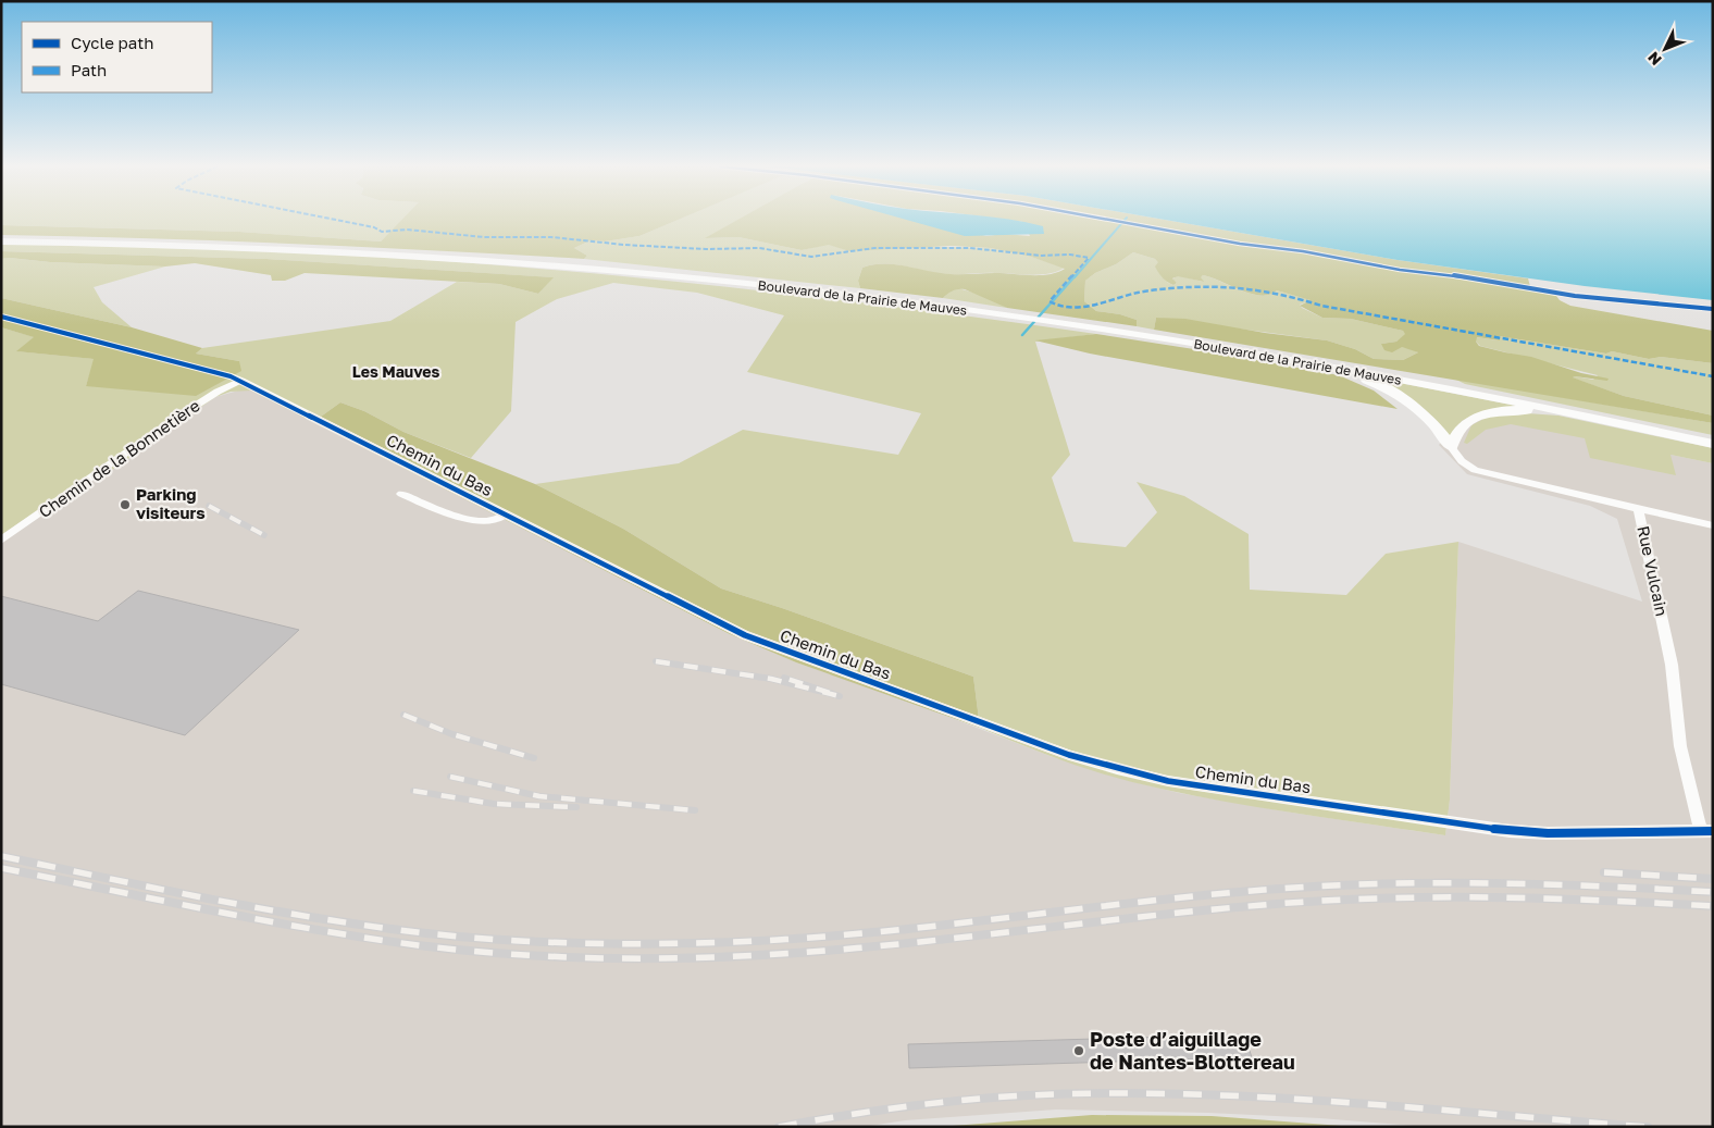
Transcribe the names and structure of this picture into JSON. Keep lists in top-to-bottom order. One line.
{"streets":{"main road":["Boulevard de la Prairie de Mauves"],"street":["Chemin de la Bonnetière","Chemin du Bas","Rue Vulcain"]},"crossings":[["Chemin de la Bonnetière","Chemin du Bas"],["Chemin du Bas","Rue Vulcain"]],"districts":["Les Mauves"],"places":["Parking visiteurs","Poste d’aiguillage de Nantes-Blottereau"],"legend":["Cycle path","Path"],"north":"bottom left"}
